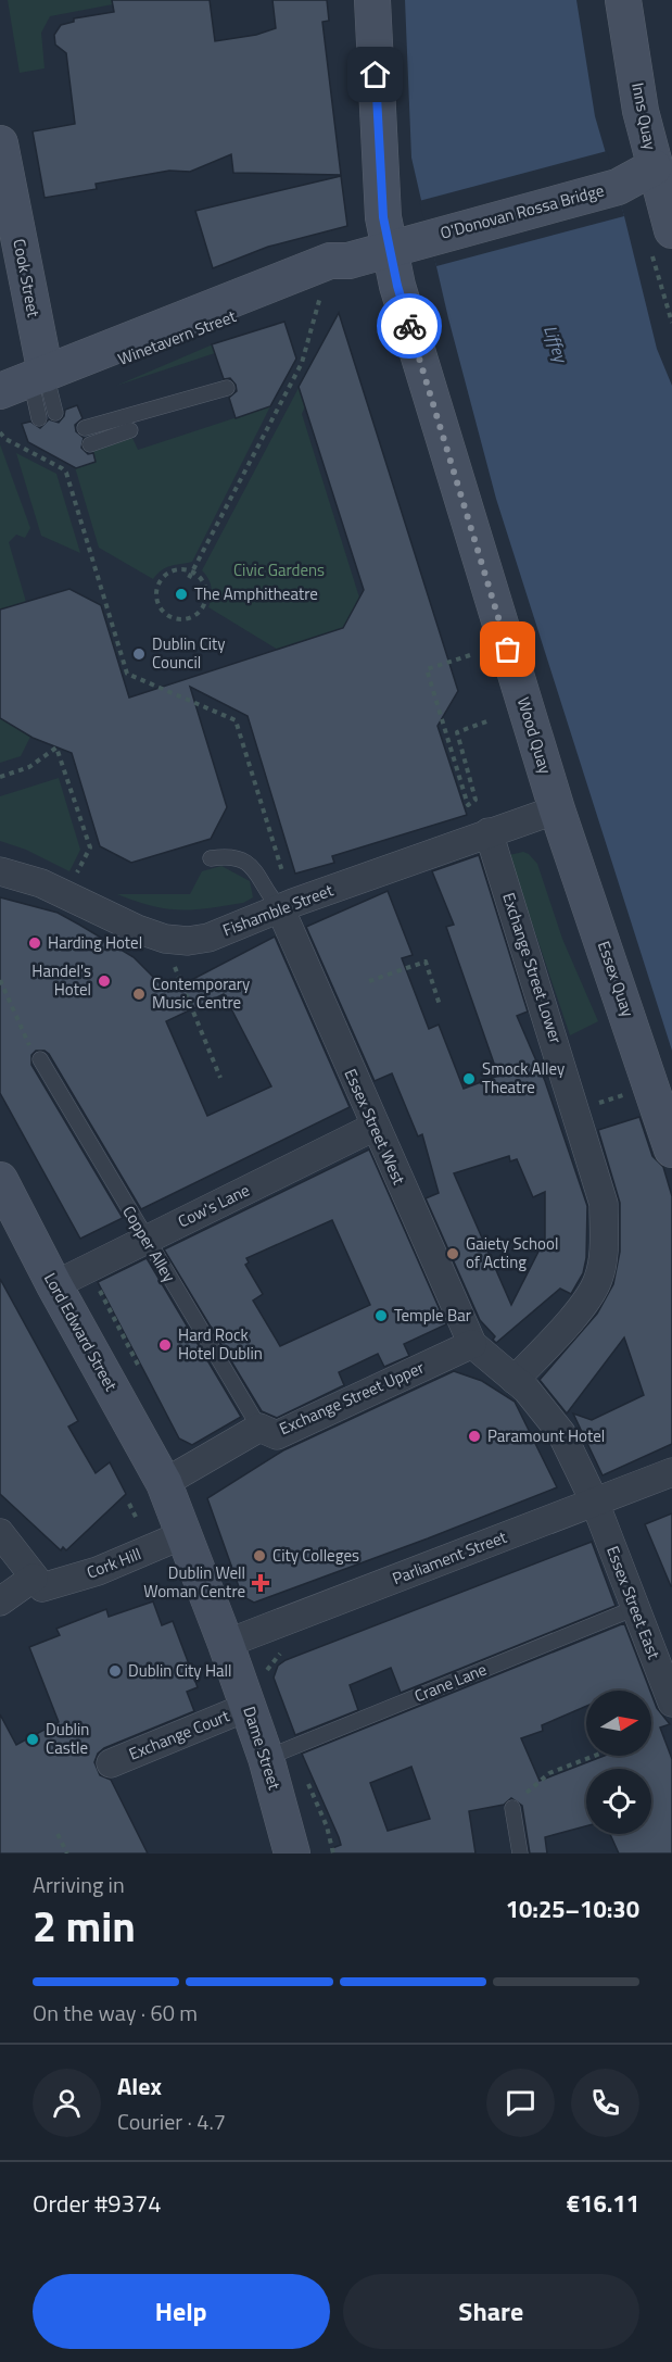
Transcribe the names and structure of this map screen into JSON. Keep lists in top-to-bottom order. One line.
{"streets":{"main road":["Inns Quay","O'Donovan Rossa Bridge","Cook Street","Winetavern Street","Wood Quay","Essex Quay","Lord Edward Street","Dame Street"],"street":["Fishamble Street","Exchange Street Lower","Essex Street West","Cow's Lane","Exchange Street Upper","Parliament Street","Cork Hill","Essex Street East","Exchange Court"],"lane":["Copper Alley","Crane Lane"]},"crossings":[["Inns Quay","O'Donovan Rossa Bridge"],["O'Donovan Rossa Bridge","Winetavern Street"],["O'Donovan Rossa Bridge","Wood Quay"],["Cook Street","Winetavern Street"],["Winetavern Street","Wood Quay"],["Wood Quay","Fishamble Street"],["Wood Quay","Essex Quay"],["Fishamble Street","Exchange Street Lower"],["Fishamble Street","Essex Quay"],["Fishamble Street","Essex Street West"],["Exchange Street Lower","Essex Street East"],["Essex Street West","Cow's Lane"],["Essex Street West","Exchange Street Upper"],["Essex Street West","Essex Street East"],["Cow's Lane","Copper Alley"],["Cow's Lane","Lord Edward Street"],["Copper Alley","Exchange Street Upper"],["Lord Edward Street","Exchange Street Upper"],["Exchange Street Upper","Essex Street East"],["Parliament Street","Essex Street East"],["Parliament Street","Dame Street"],["Essex Street East","Crane Lane"],["Crane Lane","Dame Street"],["Exchange Court","Dame Street"]],"water":["Liffey"],"parks":["Civic Gardens"],"places":{"other":["The Amphitheatre","Dublin City Council","Harding Hotel","Handel's Hotel","Contemporary Music Centre","Smock Alley Theatre","Gaiety School of Acting","Temple Bar","Hard Rock Hotel Dublin","Paramount Hotel","City Colleges","Dublin City Hall","Dublin Castle"],"health":["Dublin Well Woman Centre"]},"north":"right","page":{"heading":["2 min","Arriving in","10:25–10:30"],"panel":["Alex","Courier · 4.7","Order #9374","€16.11"],"bar":"On the way · 60 m","buttons":["Help","Share"]}}
